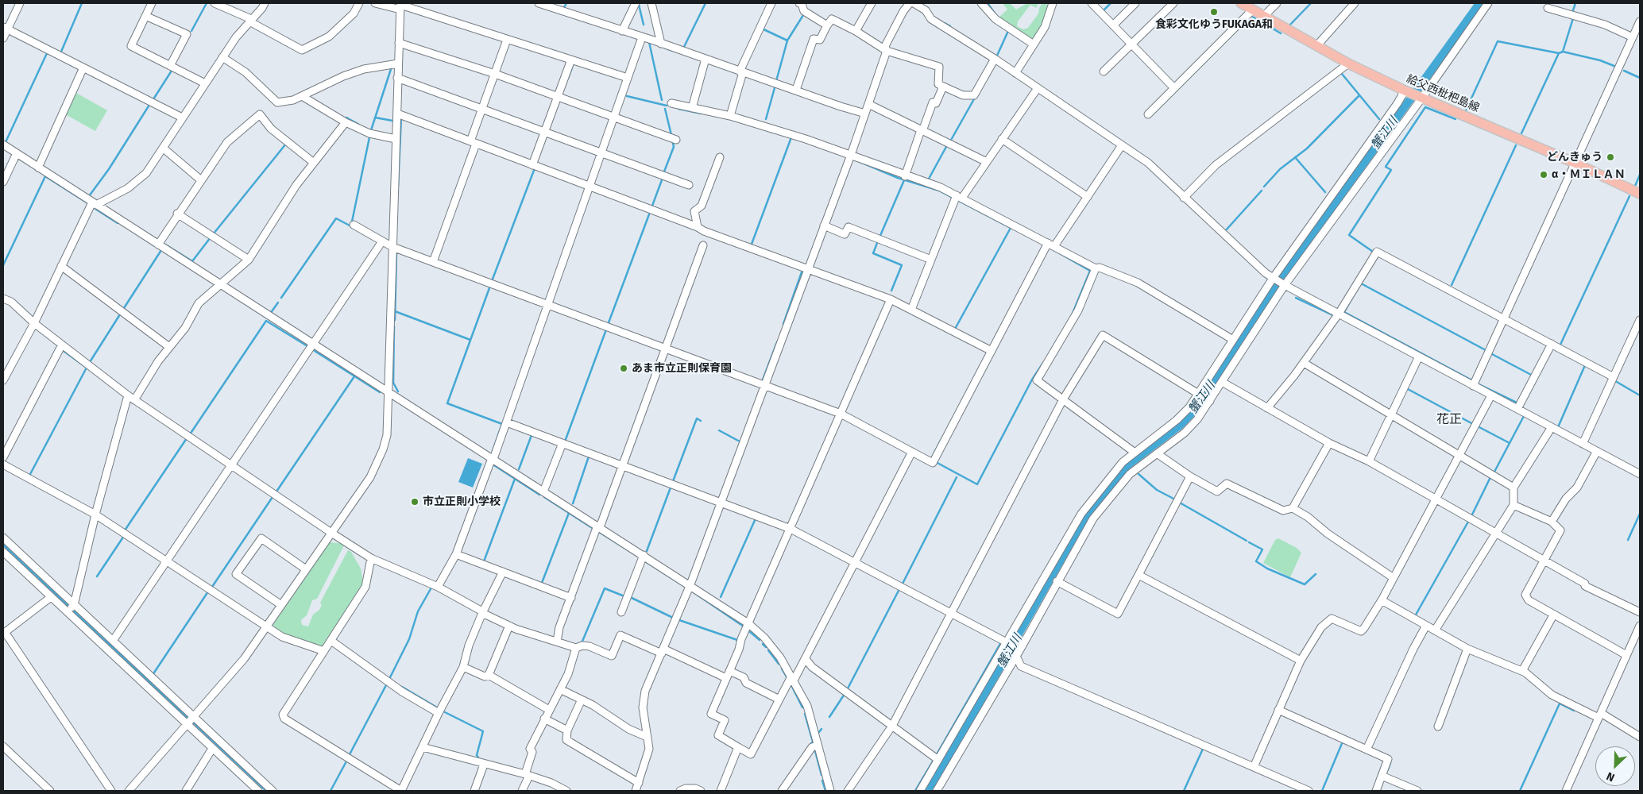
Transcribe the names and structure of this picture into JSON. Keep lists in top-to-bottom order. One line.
{"streets":{"main road":["給父西枇杷島線"]},"districts":["花正"],"water":["蟹江川"],"places":["食彩文化ゆうFUKAGA和","どんきゅう","α・ＭＩＬＡＮ","あま市立正則保育園","市立正則小学校"],"north":"bottom left"}
